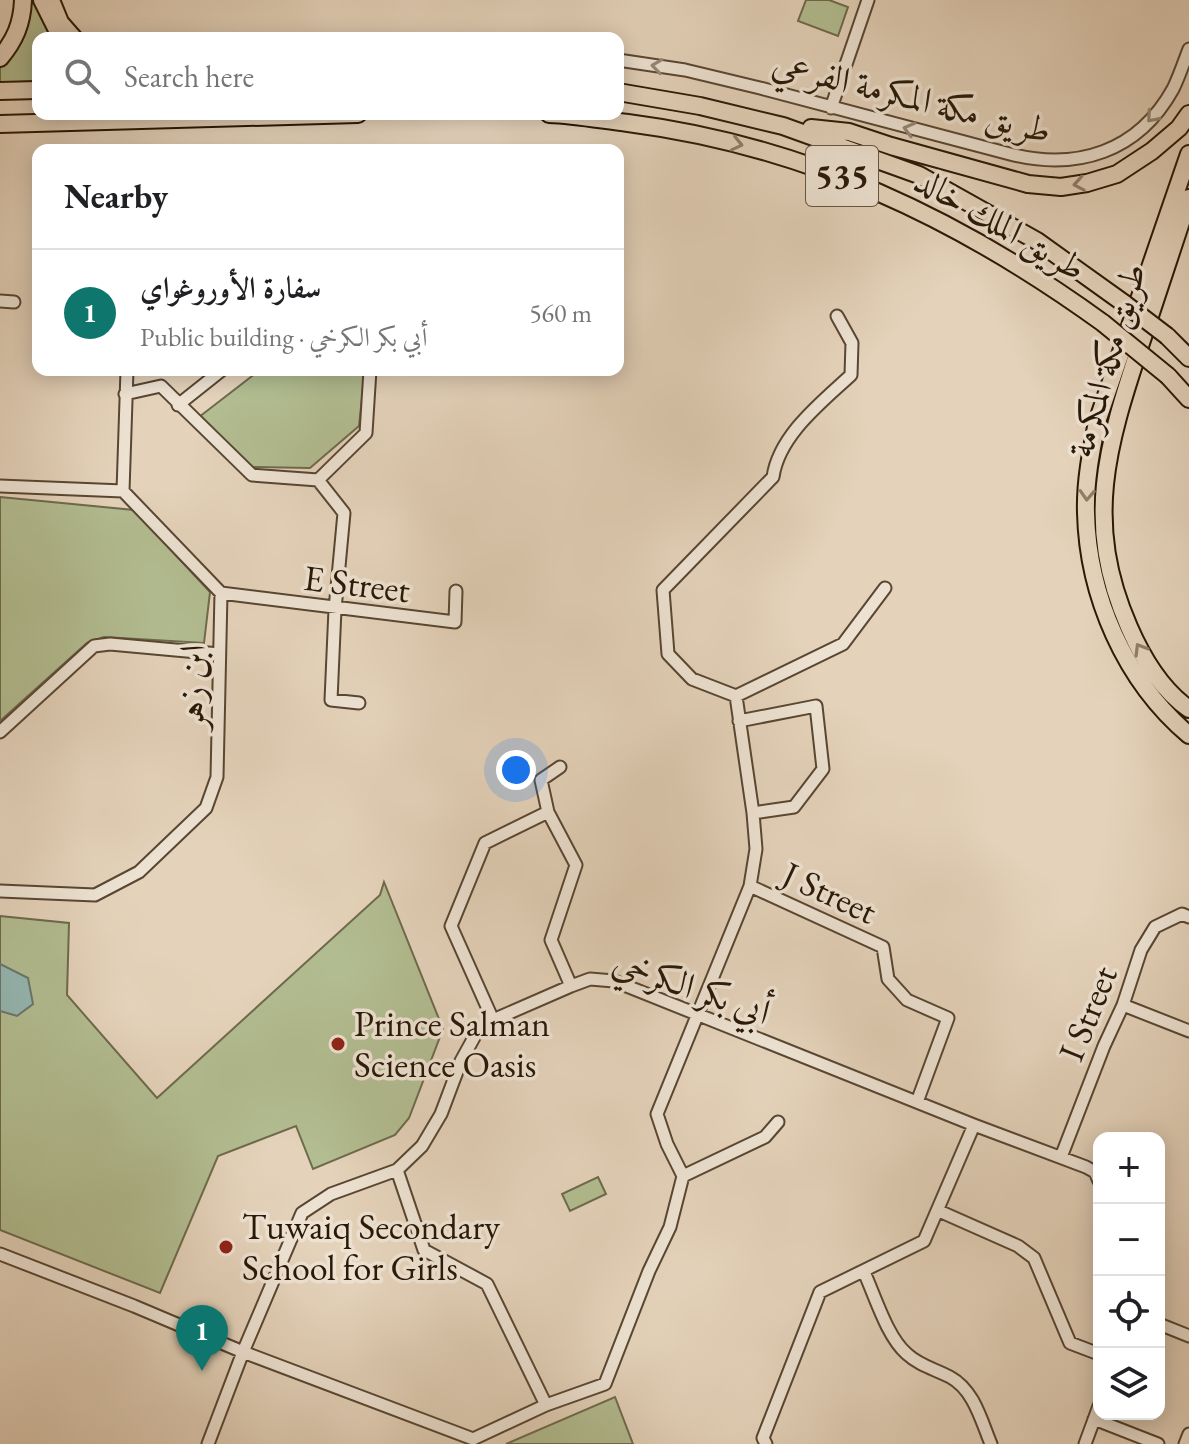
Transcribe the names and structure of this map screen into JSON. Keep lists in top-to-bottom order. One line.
{"streets":{"highway":["535","طريق الملك خالد","طريق مكة المكرمة"],"street":["طريق مكة المكرمة الفرعي","E Street","ابن زهر","J Street","أبي بكر الكرخي","I Street"]},"crossings":[["E Street","ابن زهر"],["J Street","أبي بكر الكرخي"],["أبي بكر الكرخي","I Street"]],"one_way":["طريق مكة المكرمة الفرعي"],"places":["Prince Salman Science Oasis","Tuwaiq Secondary School for Girls"],"page":{"search":"Search here","heading":"Nearby","list":[{"mark":"1","name":"سفارة الأوروغواي","note":"Public building · أبي بكر الكرخي","value":"560 m"}],"map_buttons":["+","−"],"pins":"1"}}
